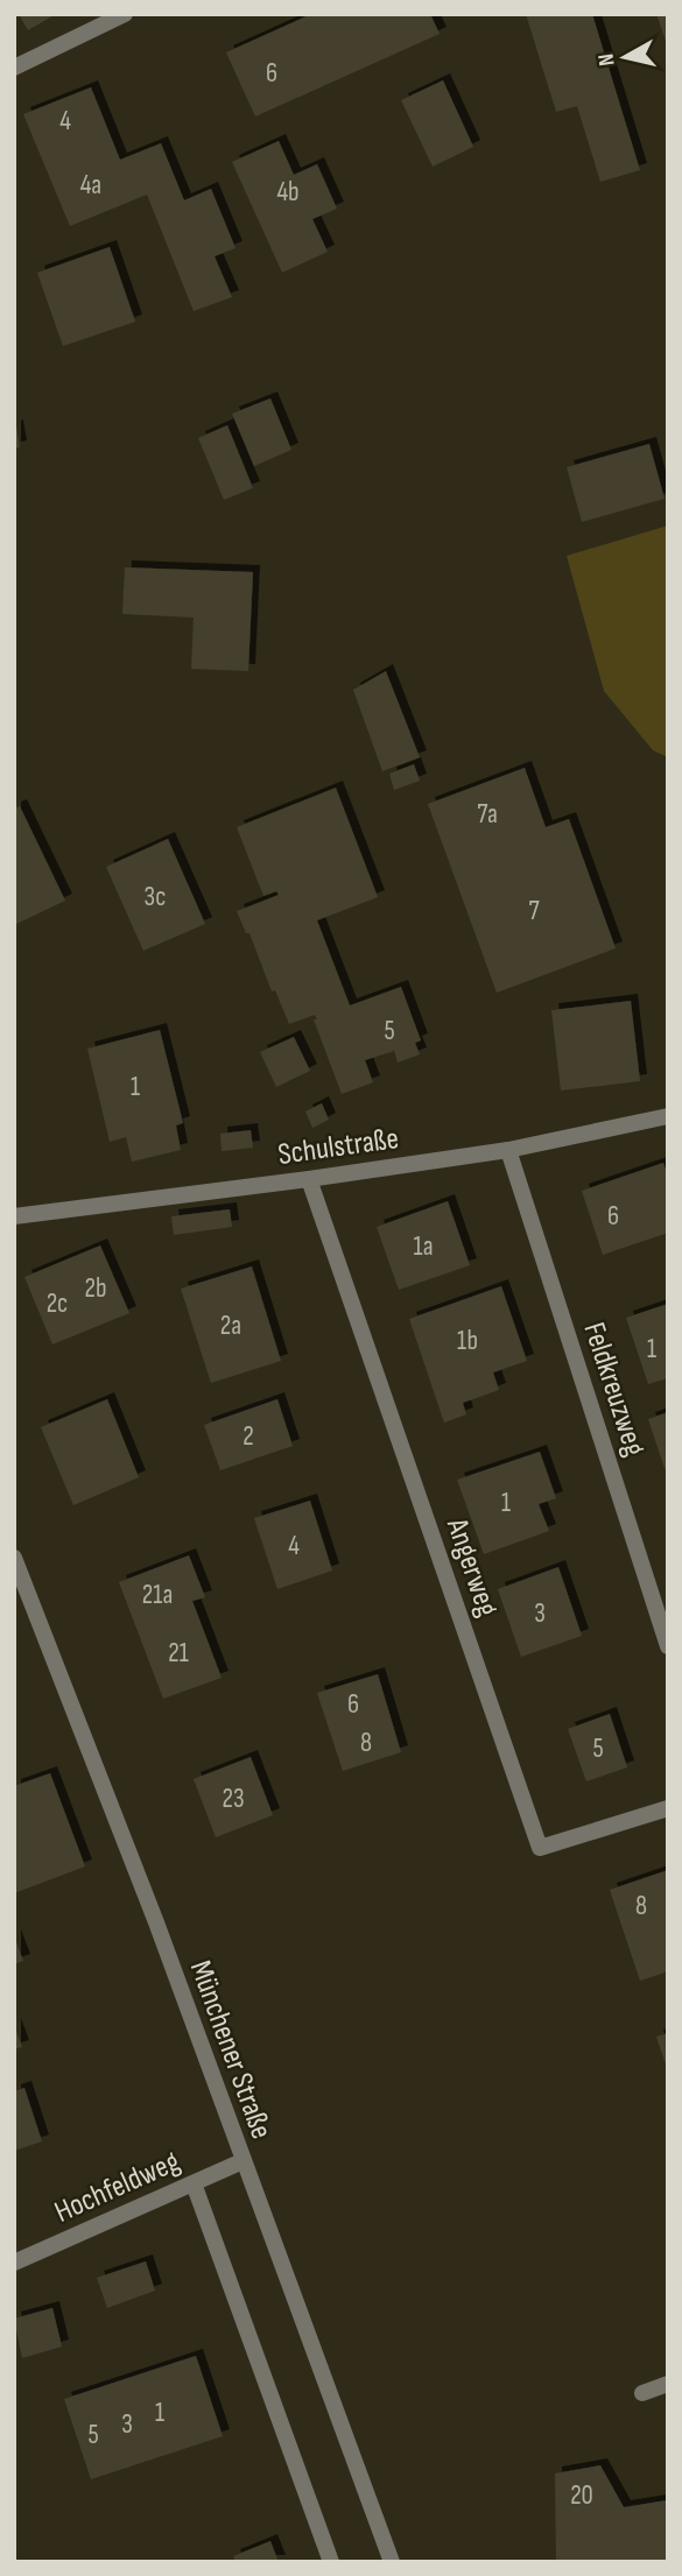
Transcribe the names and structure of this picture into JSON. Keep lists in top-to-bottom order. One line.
{"streets":{"street":["Schulstraße","Feldkreuzweg","Angerweg","Münchener Straße","Hochfeldweg"]},"crossings":[["Schulstraße","Feldkreuzweg"],["Schulstraße","Angerweg"],["Münchener Straße","Hochfeldweg"]],"house_numbers":["6","4","4a","4b","7a","3c","7","5","1","6","1a","2b","2c","2a","1b","1","2","1","4","21a","3","21","6","8","5","23","8","1","3","5","20"],"north":"left"}
